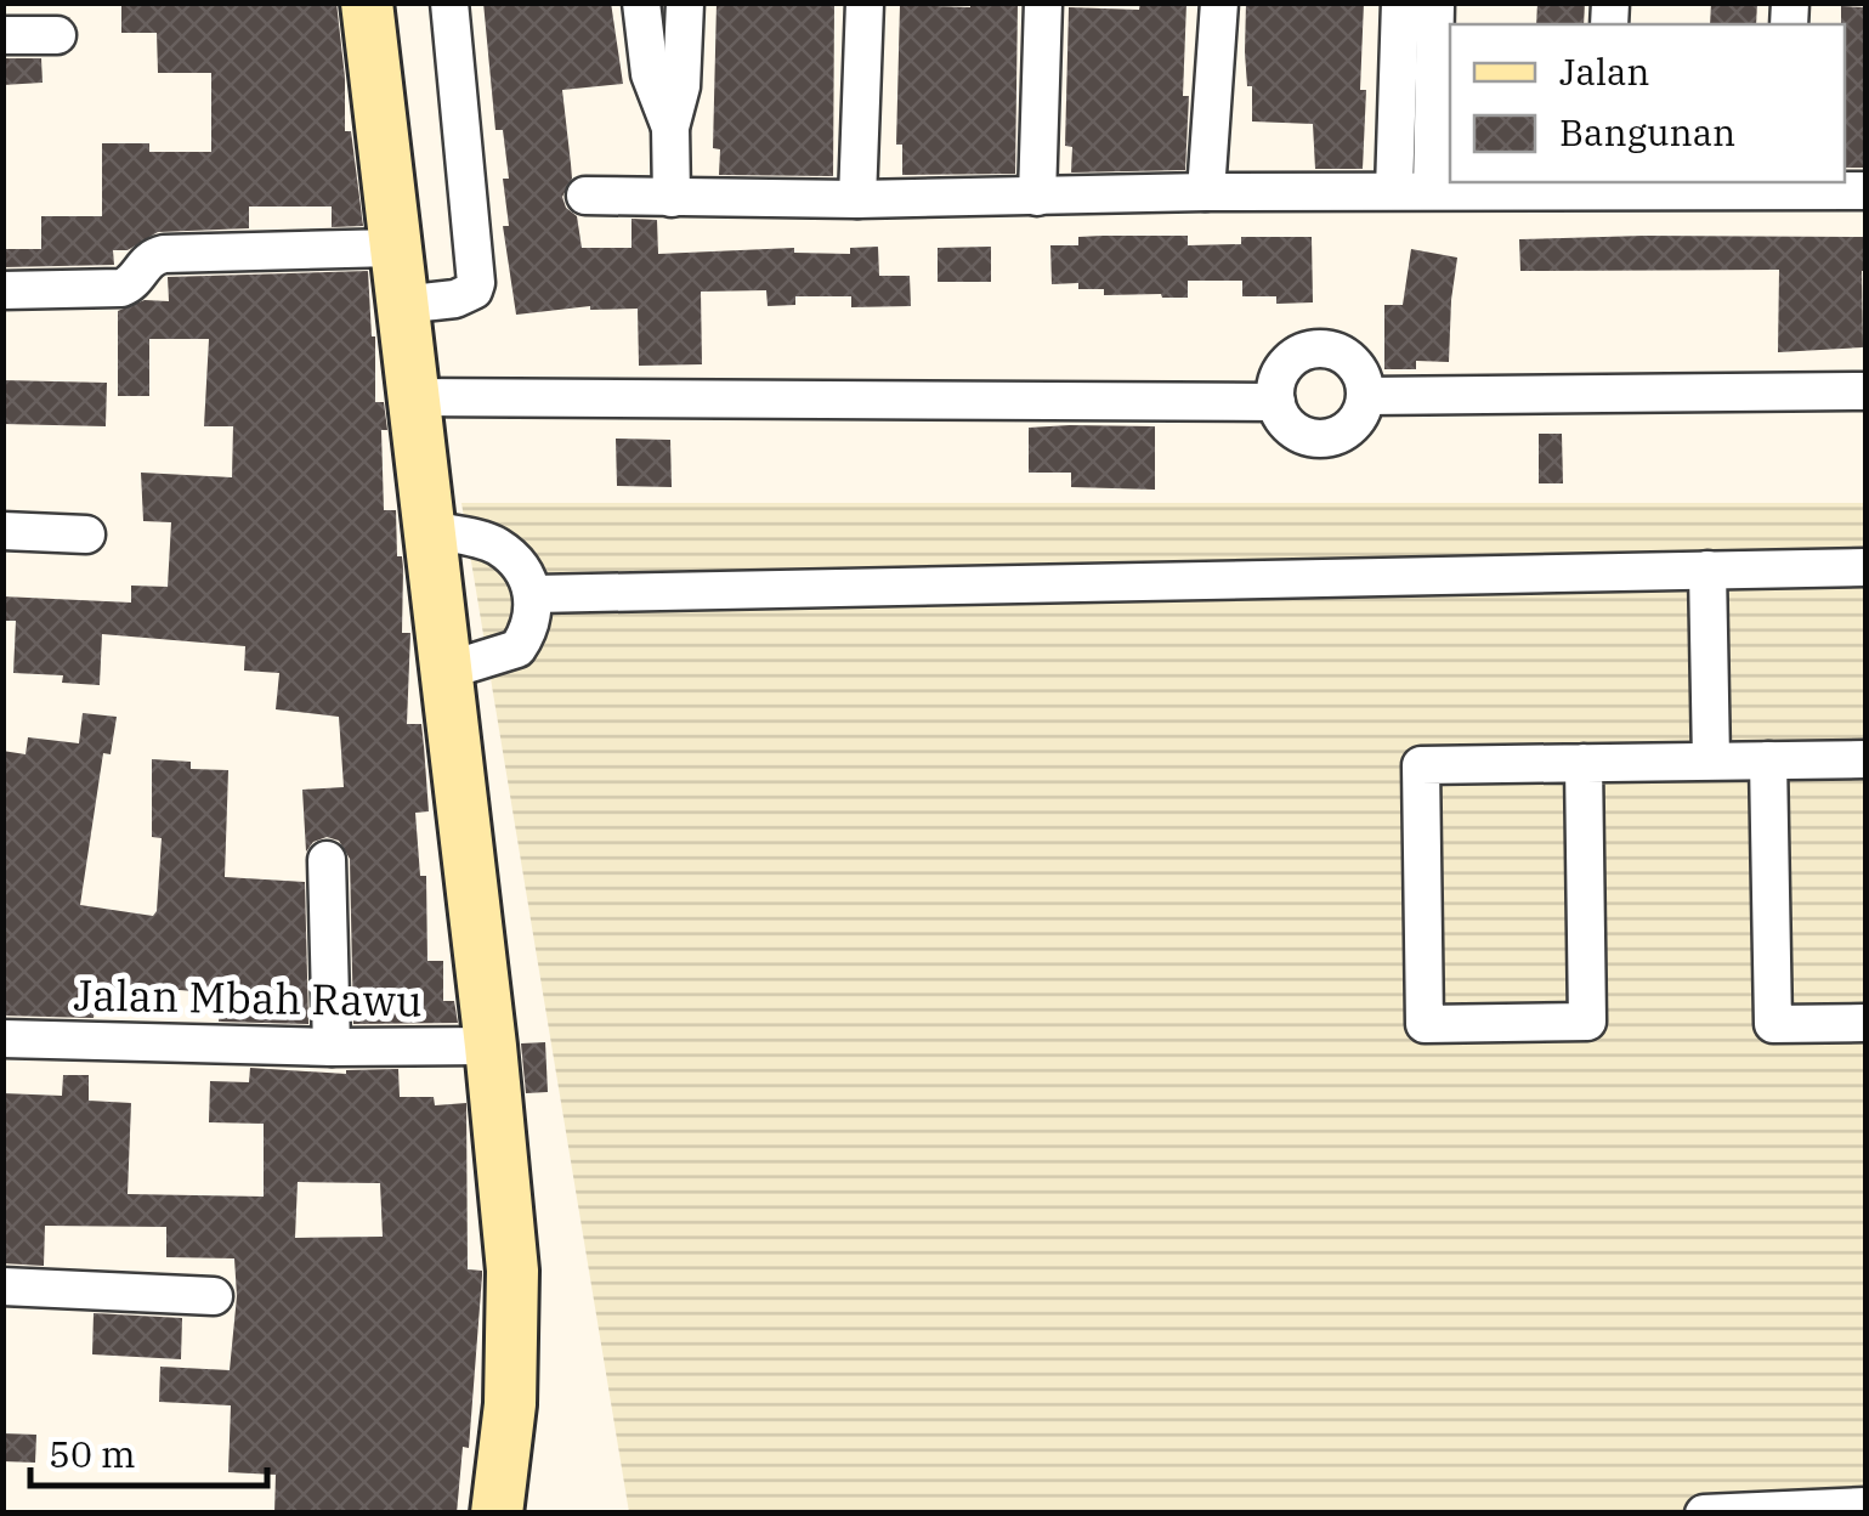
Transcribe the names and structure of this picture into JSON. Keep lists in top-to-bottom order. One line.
{"streets":{"street":["Jalan Mbah Rawu"]},"legend":["Jalan","Bangunan"],"scale_bar":"50 m"}
